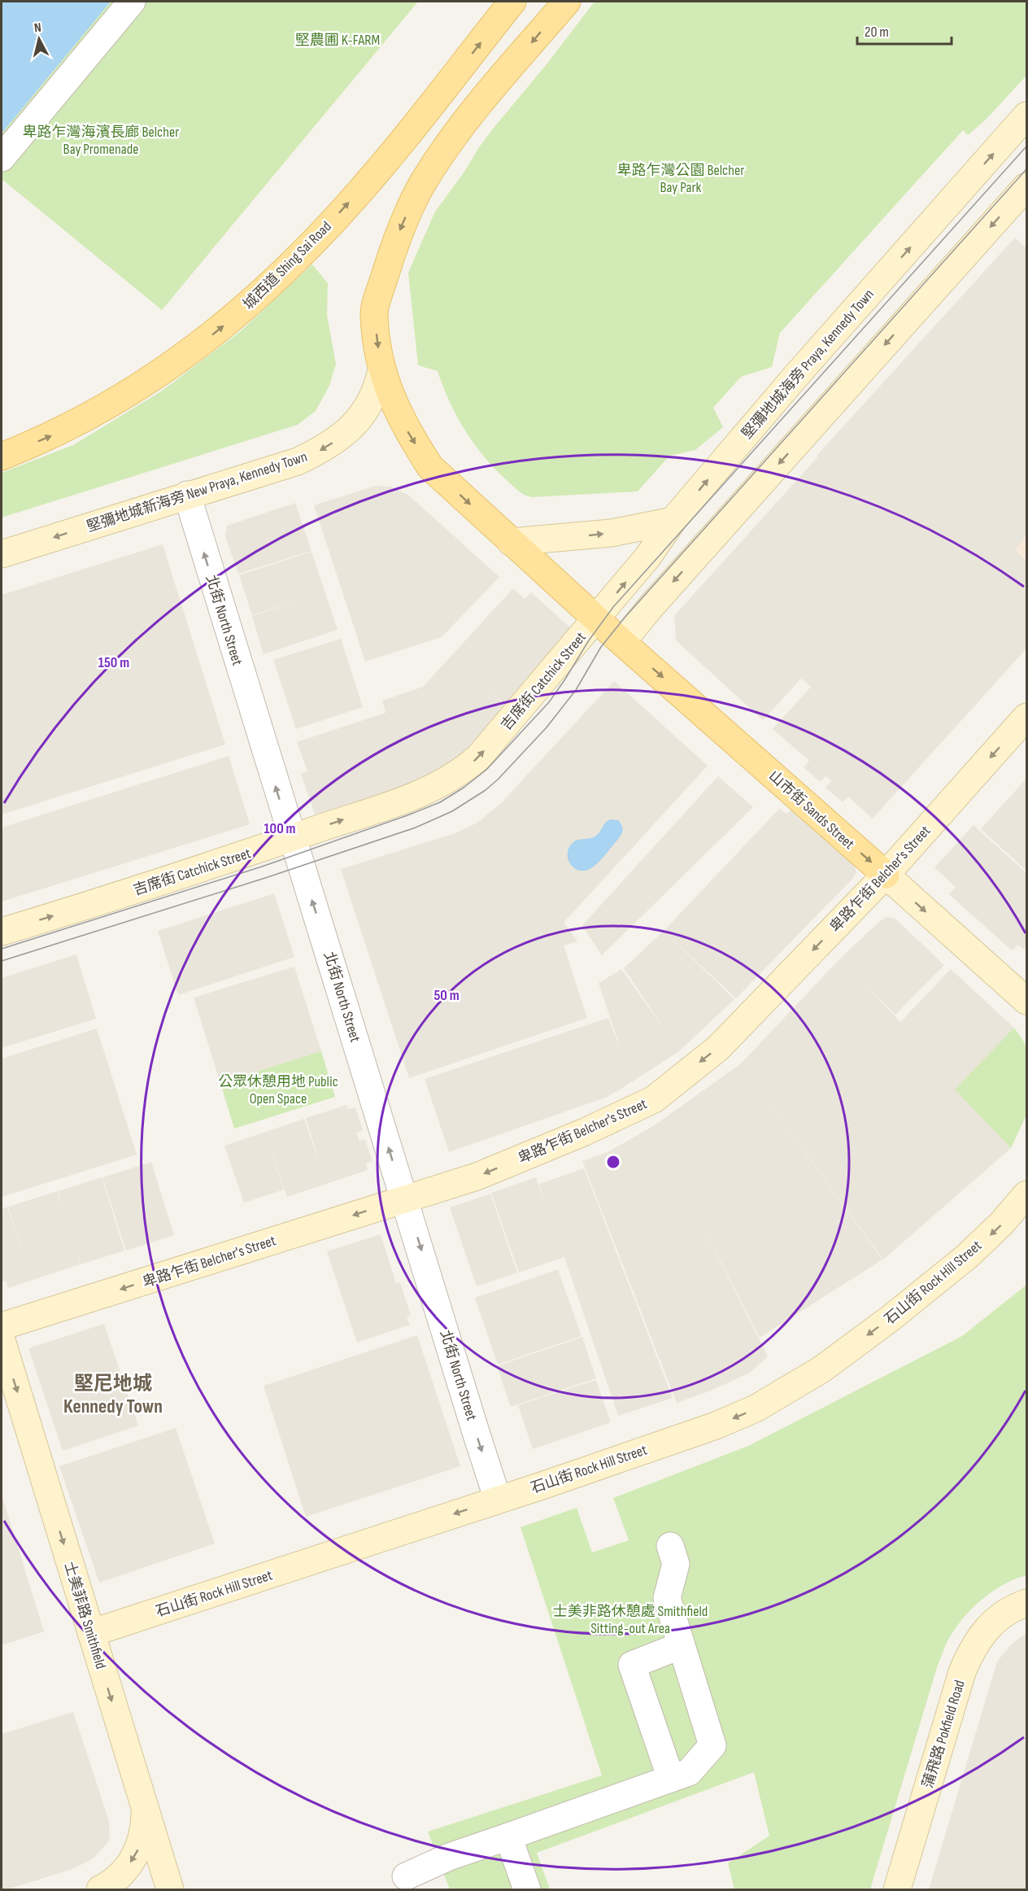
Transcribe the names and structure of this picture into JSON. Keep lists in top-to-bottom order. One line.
{"streets":{"main road":["城西道 Shing Sai Road","堅彌地城海旁 Praya, Kennedy Town","堅彌地城新海旁 New Praya, Kennedy Town","吉席街 Catchick Street","山市街 Sands Street","卑路乍街 Belcher's Street","石山街 Rock Hill Street","士美菲路 Smithfield","蒲飛路 Pokfield Road"],"street":["北街 North Street"]},"crossings":[["堅彌地城海旁 Praya, Kennedy Town","吉席街 Catchick Street"],["堅彌地城海旁 Praya, Kennedy Town","山市街 Sands Street"],["堅彌地城新海旁 New Praya, Kennedy Town","北街 North Street"],["北街 North Street","吉席街 Catchick Street"],["北街 North Street","卑路乍街 Belcher's Street"],["北街 North Street","石山街 Rock Hill Street"],["吉席街 Catchick Street","山市街 Sands Street"],["山市街 Sands Street","卑路乍街 Belcher's Street"],["石山街 Rock Hill Street","士美菲路 Smithfield"]],"one_way":["城西道 Shing Sai Road","堅彌地城新海旁 New Praya, Kennedy Town","吉席街 Catchick Street","山市街 Sands Street","卑路乍街 Belcher's Street","石山街 Rock Hill Street","士美菲路 Smithfield"],"districts":["堅尼地城 Kennedy Town"],"parks":["堅農圃 K-FARM","卑路乍灣海濱長廊 Belcher Bay Promenade","卑路乍灣公園 Belcher Bay Park","公眾休憩用地 Public Open Space","士美非路休憩處 Smithfield Sitting-out Area"],"scale_bar":"20 m","north":"top","rings":["150 m","100 m","50 m"]}
